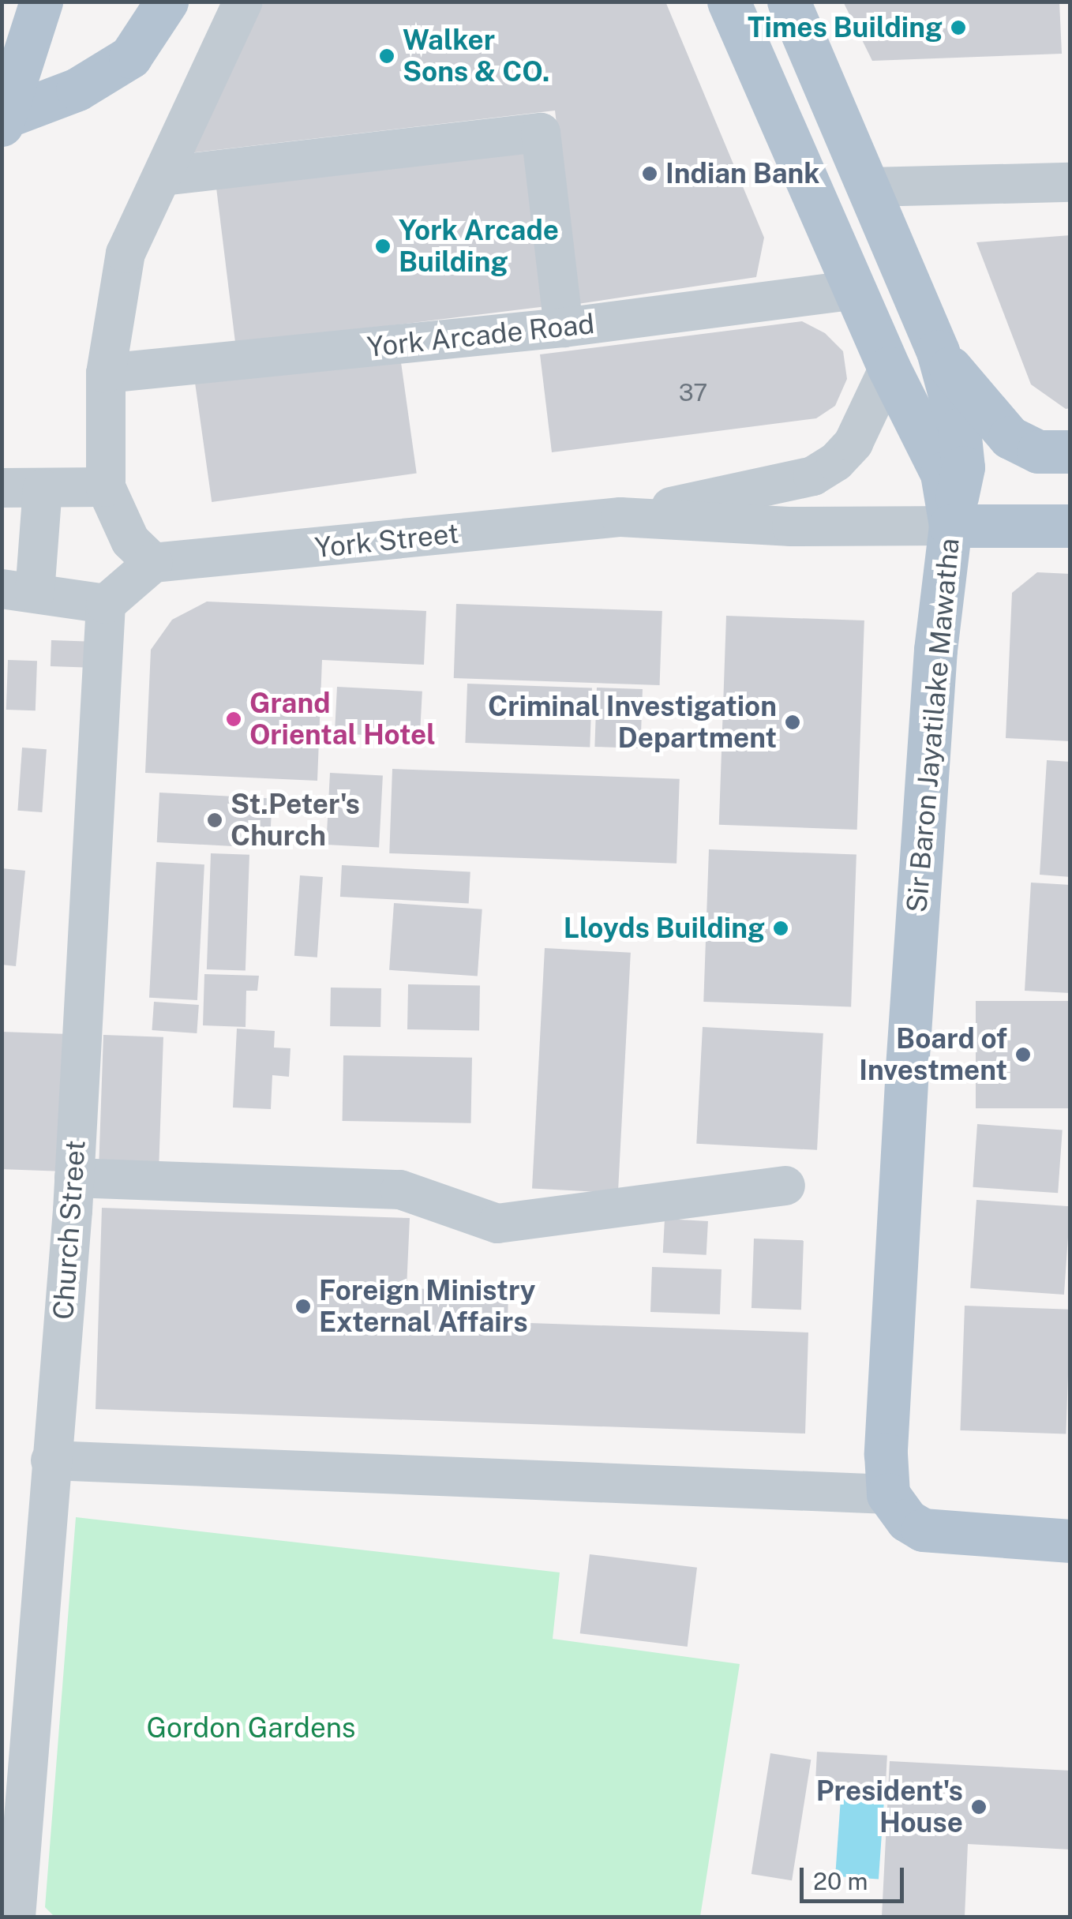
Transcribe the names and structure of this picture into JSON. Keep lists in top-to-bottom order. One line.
{"streets":{"main road":["York Street","Sir Baron Jayatilake Mawatha"],"street":["York Arcade Road","Church Street"]},"crossings":[["York Arcade Road","Sir Baron Jayatilake Mawatha"],["York Street","Sir Baron Jayatilake Mawatha"]],"parks":["Gordon Gardens"],"places":["Times Building","Walker Sons & CO.","Indian Bank","York Arcade Building","Grand Oriental Hotel","Criminal Investigation Department","St.Peter's Church","Lloyds Building","Board of Investment","Foreign Ministry External Affairs","President's House"],"house_numbers":["37"],"scale_bar":"20 m"}
